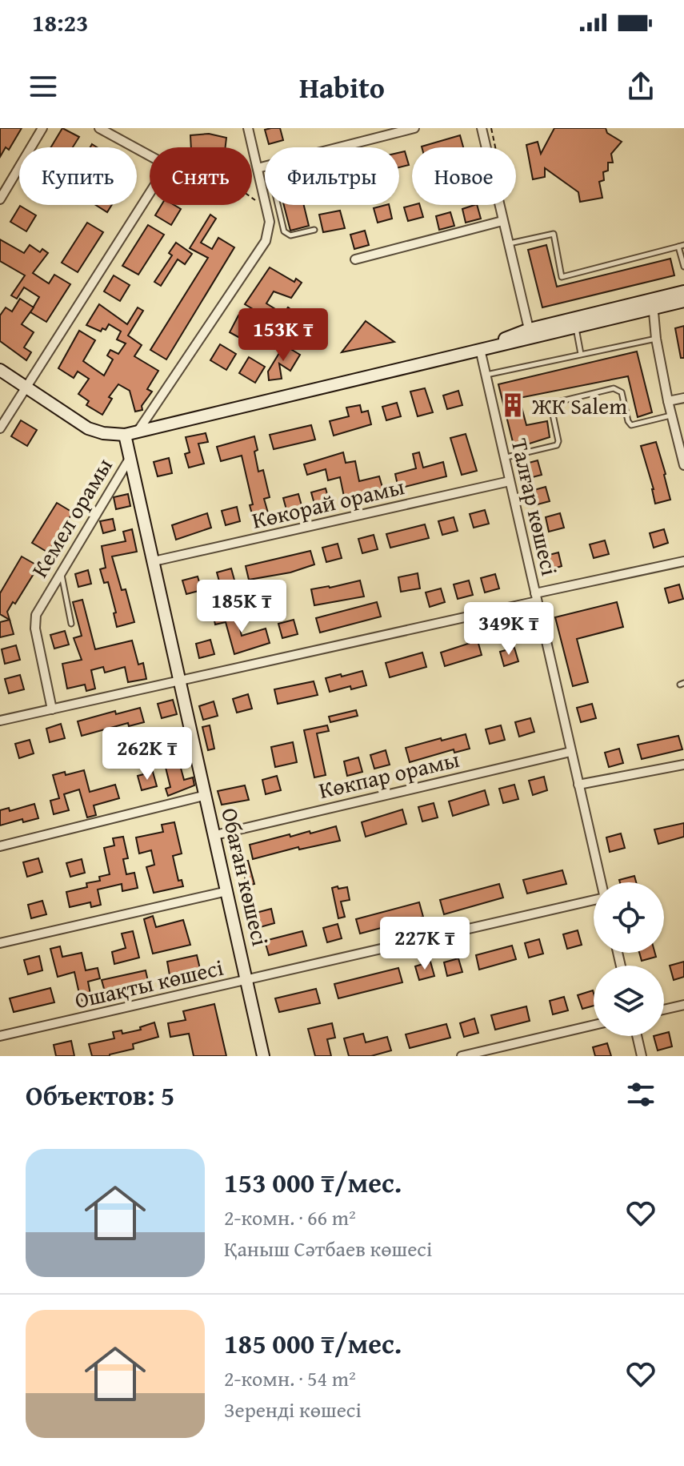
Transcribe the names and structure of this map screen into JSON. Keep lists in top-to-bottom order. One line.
{"streets":{"street":["Көкорай орамы","Талғар көшесі","Кемел орамы","Көкпар орамы","Обаған көшесі","Ошақты көшесі"]},"crossings":[["Көкорай орамы","Талғар көшесі"],["Көкорай орамы","Обаған көшесі"],["Талғар көшесі","Көкпар орамы"],["Кемел орамы","Обаған көшесі"],["Көкпар орамы","Обаған көшесі"],["Обаған көшесі","Ошақты көшесі"]],"places":{"building":["ЖК Salem"]},"page":{"status":"18:23","header":"Habito","chip":["Купить","Снять","Фильтры","Новое"],"price":["153K ₸","185K ₸","349K ₸","262K ₸","227K ₸"],"heading":"Объектов: 5","list":[{"name":"153 000 ₸/мес.","note":"2-комн. · 66 m² · Қаныш Сәтбаев көшесі"},{"name":"185 000 ₸/мес.","note":"2-комн. · 54 m² · Зеренді көшесі"}]}}
